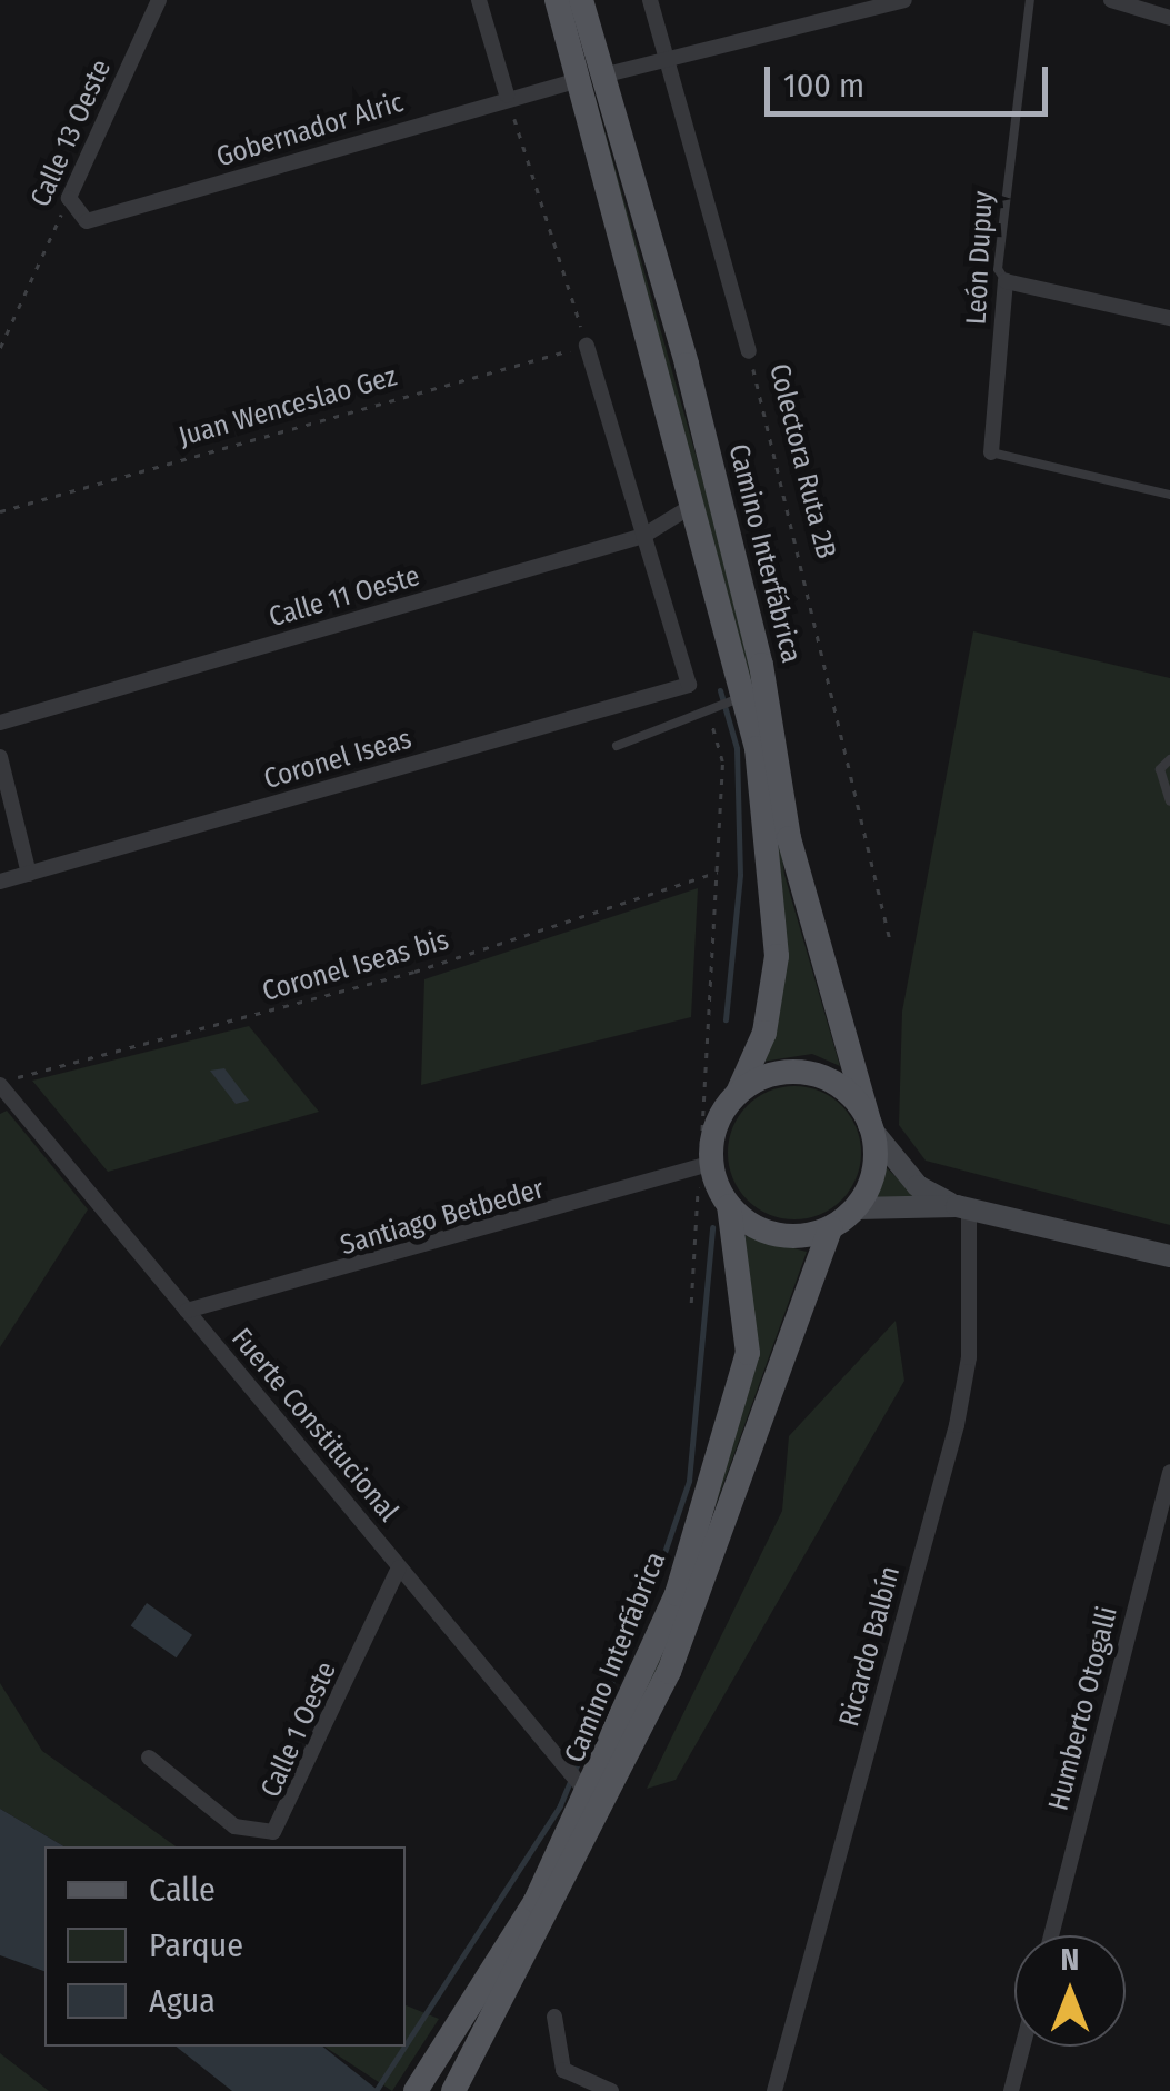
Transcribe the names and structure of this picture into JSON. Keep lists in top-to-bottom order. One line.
{"streets":{"main road":["Camino Interfábrica"],"street":["Gobernador Alric","Calle 13 Oeste","León Dupuy","Colectora Ruta 2B","Calle 11 Oeste","Coronel Iseas","Santiago Betbeder","Fuerte Constitucional","Ricardo Balbín","Humberto Otogalli","Calle 1 Oeste"],"path":["Juan Wenceslao Gez","Coronel Iseas bis"]},"crossings":[["Gobernador Alric","Calle 13 Oeste"],["Gobernador Alric","Colectora Ruta 2B"],["Gobernador Alric","Camino Interfábrica"],["Camino Interfábrica","Calle 11 Oeste"],["Camino Interfábrica","Santiago Betbeder"],["Camino Interfábrica","Fuerte Constitucional"],["Calle 11 Oeste","Coronel Iseas"],["Coronel Iseas bis","Fuerte Constitucional"],["Santiago Betbeder","Fuerte Constitucional"],["Fuerte Constitucional","Calle 1 Oeste"]],"legend":["Calle","Parque","Agua"],"scale_bar":"100 m","north":"top"}
